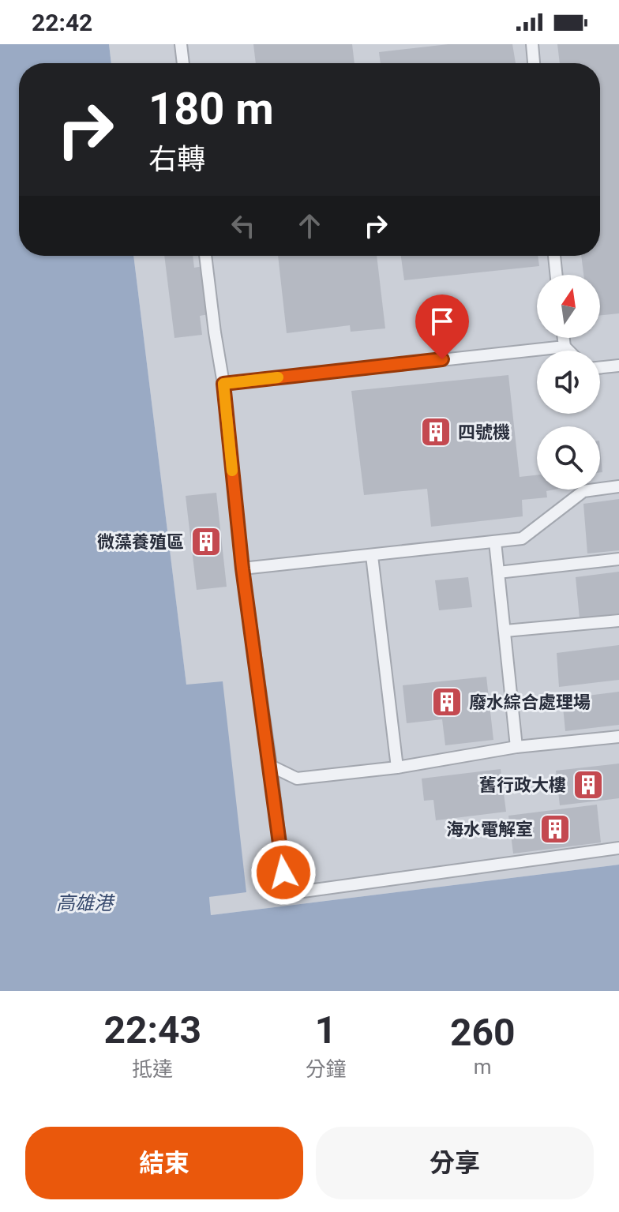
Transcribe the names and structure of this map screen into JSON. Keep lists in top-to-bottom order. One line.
{"water":["高雄港"],"places":{"building":["四號機","微藻養殖區","廢水綜合處理場","舊行政大樓","海水電解室"]},"north":"top","page":{"status":"22:42","turn":["180 m","右轉"],"eta":["22:43","抵達","1","分鐘","260","m"],"buttons":["結束","分享"]}}
